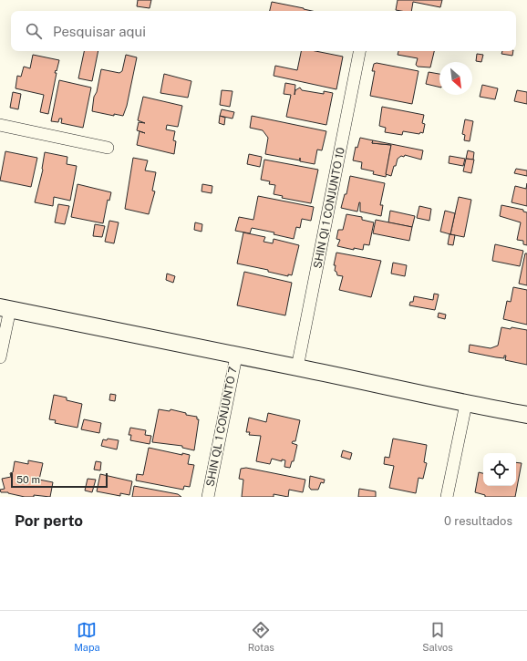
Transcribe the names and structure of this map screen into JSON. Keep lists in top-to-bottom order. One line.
{"streets":{"street":["SHIN QI 1 CONJUNTO 10","SHIN QL 1 CONJUNTO 7"]},"scale_bar":"50 m","north":"bottom right","page":{"search":"Pesquisar aqui","scale":"50 m","heading":["Por perto","0 resultados"],"nav":["Mapa","Rotas","Salvos"]}}
